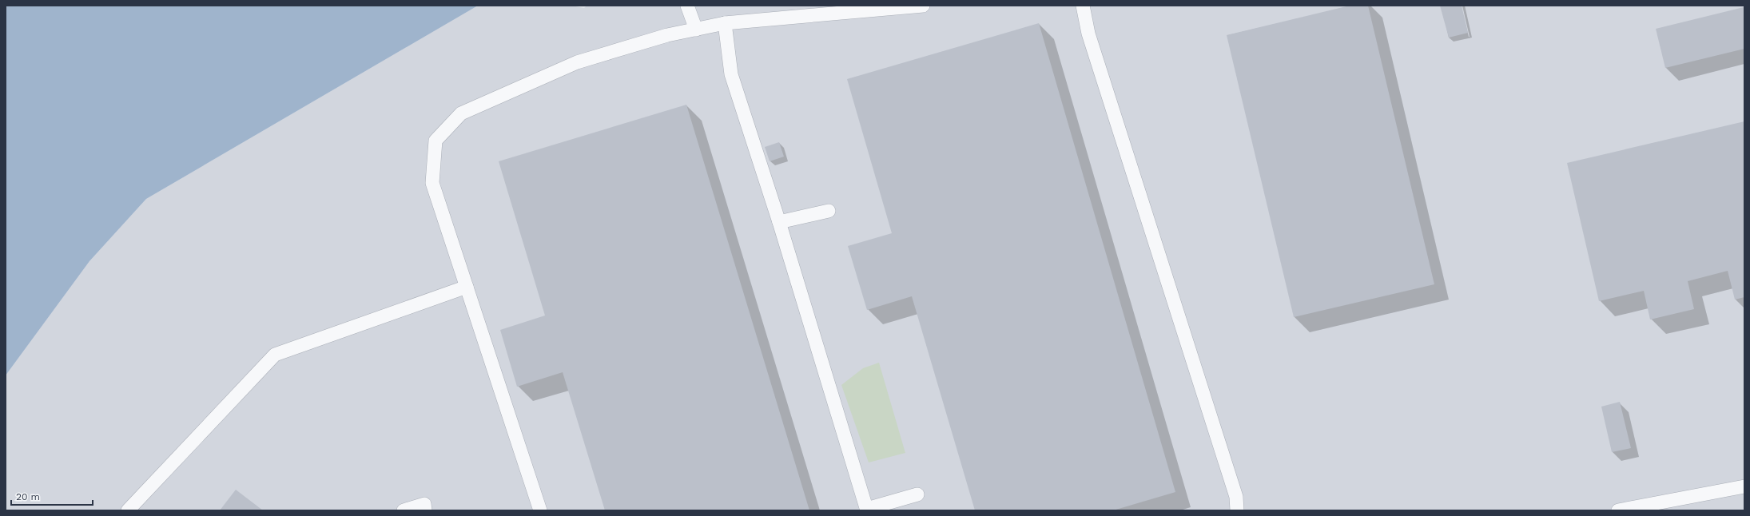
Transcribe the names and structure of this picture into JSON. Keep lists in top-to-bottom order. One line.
{"scale_bar":"20 m"}
